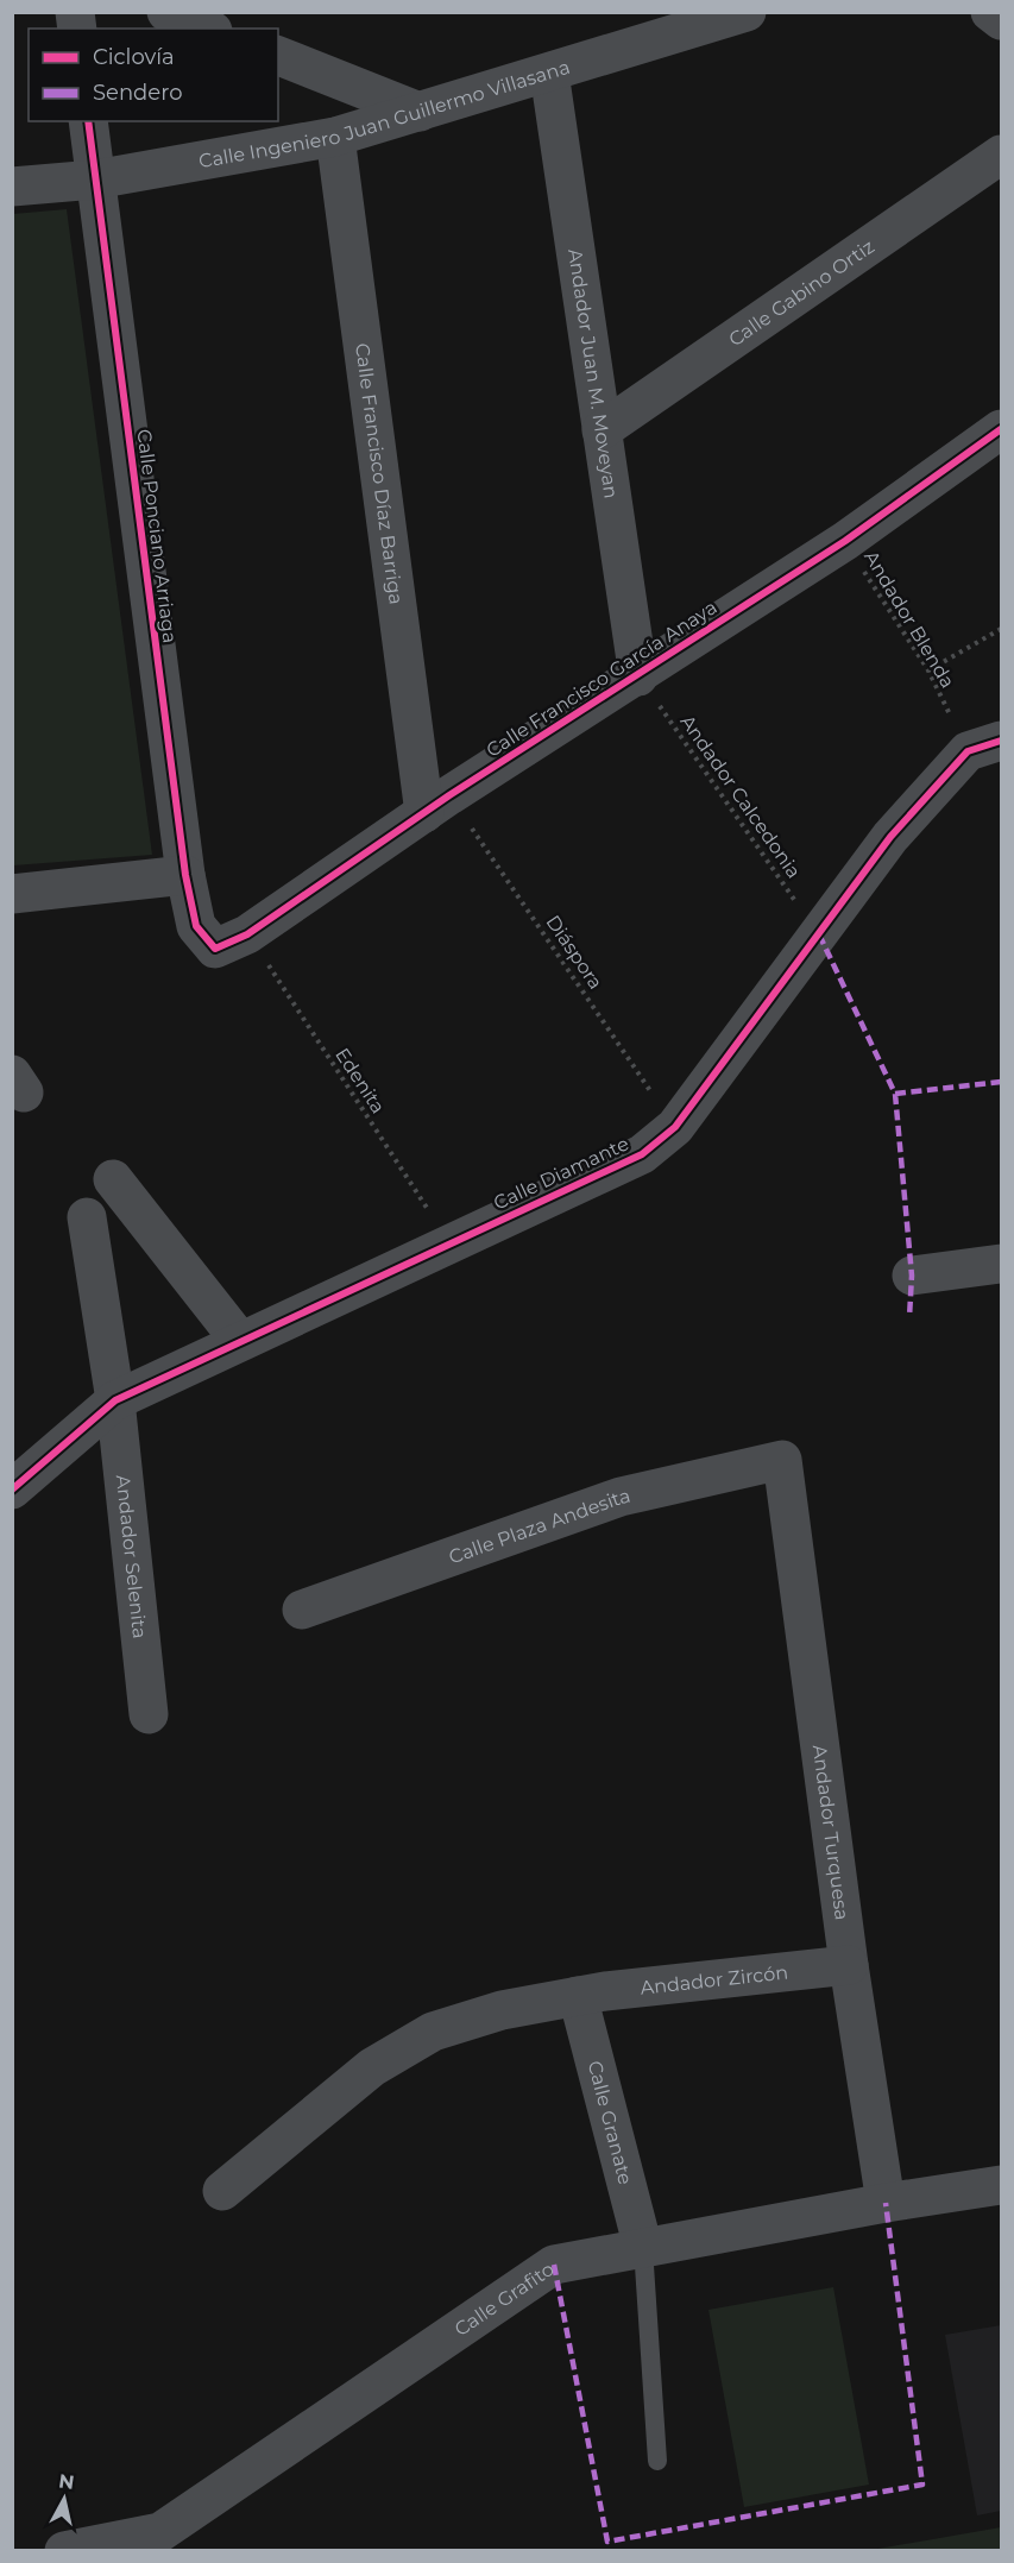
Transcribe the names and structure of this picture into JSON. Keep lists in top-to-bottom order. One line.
{"streets":{"street":["Calle Ingeniero Juan Guillermo Villasana","Calle Gabino Ortiz","Andador Juan M. Moveyan","Calle Francisco Díaz Barriga","Calle Ponciano Arriaga","Calle Francisco García Anaya","Calle Diamante","Calle Plaza Andesita","Andador Selenita","Andador Turquesa","Andador Zircón","Calle Granate","Calle Grafito"],"path":["Andador Blenda","Andador Calcedonia","Diáspora","Edenita"]},"crossings":[["Calle Ingeniero Juan Guillermo Villasana","Andador Juan M. Moveyan"],["Calle Ingeniero Juan Guillermo Villasana","Calle Francisco Díaz Barriga"],["Calle Ingeniero Juan Guillermo Villasana","Calle Ponciano Arriaga"],["Calle Gabino Ortiz","Andador Juan M. Moveyan"],["Andador Juan M. Moveyan","Calle Francisco García Anaya"],["Andador Juan M. Moveyan","Andador Calcedonia"],["Calle Francisco Díaz Barriga","Calle Francisco García Anaya"],["Calle Francisco Díaz Barriga","Diáspora"],["Calle Ponciano Arriaga","Calle Francisco García Anaya"],["Calle Ponciano Arriaga","Edenita"],["Andador Blenda","Calle Francisco García Anaya"],["Andador Blenda","Calle Diamante"],["Calle Francisco García Anaya","Andador Calcedonia"],["Calle Francisco García Anaya","Diáspora"],["Calle Francisco García Anaya","Edenita"],["Andador Calcedonia","Calle Diamante"],["Diáspora","Calle Diamante"],["Edenita","Calle Diamante"],["Calle Diamante","Andador Selenita"],["Calle Plaza Andesita","Andador Turquesa"],["Andador Turquesa","Andador Zircón"],["Andador Turquesa","Calle Grafito"],["Andador Zircón","Calle Granate"],["Calle Granate","Calle Grafito"]],"legend":["Ciclovía","Sendero"],"north":"top"}
